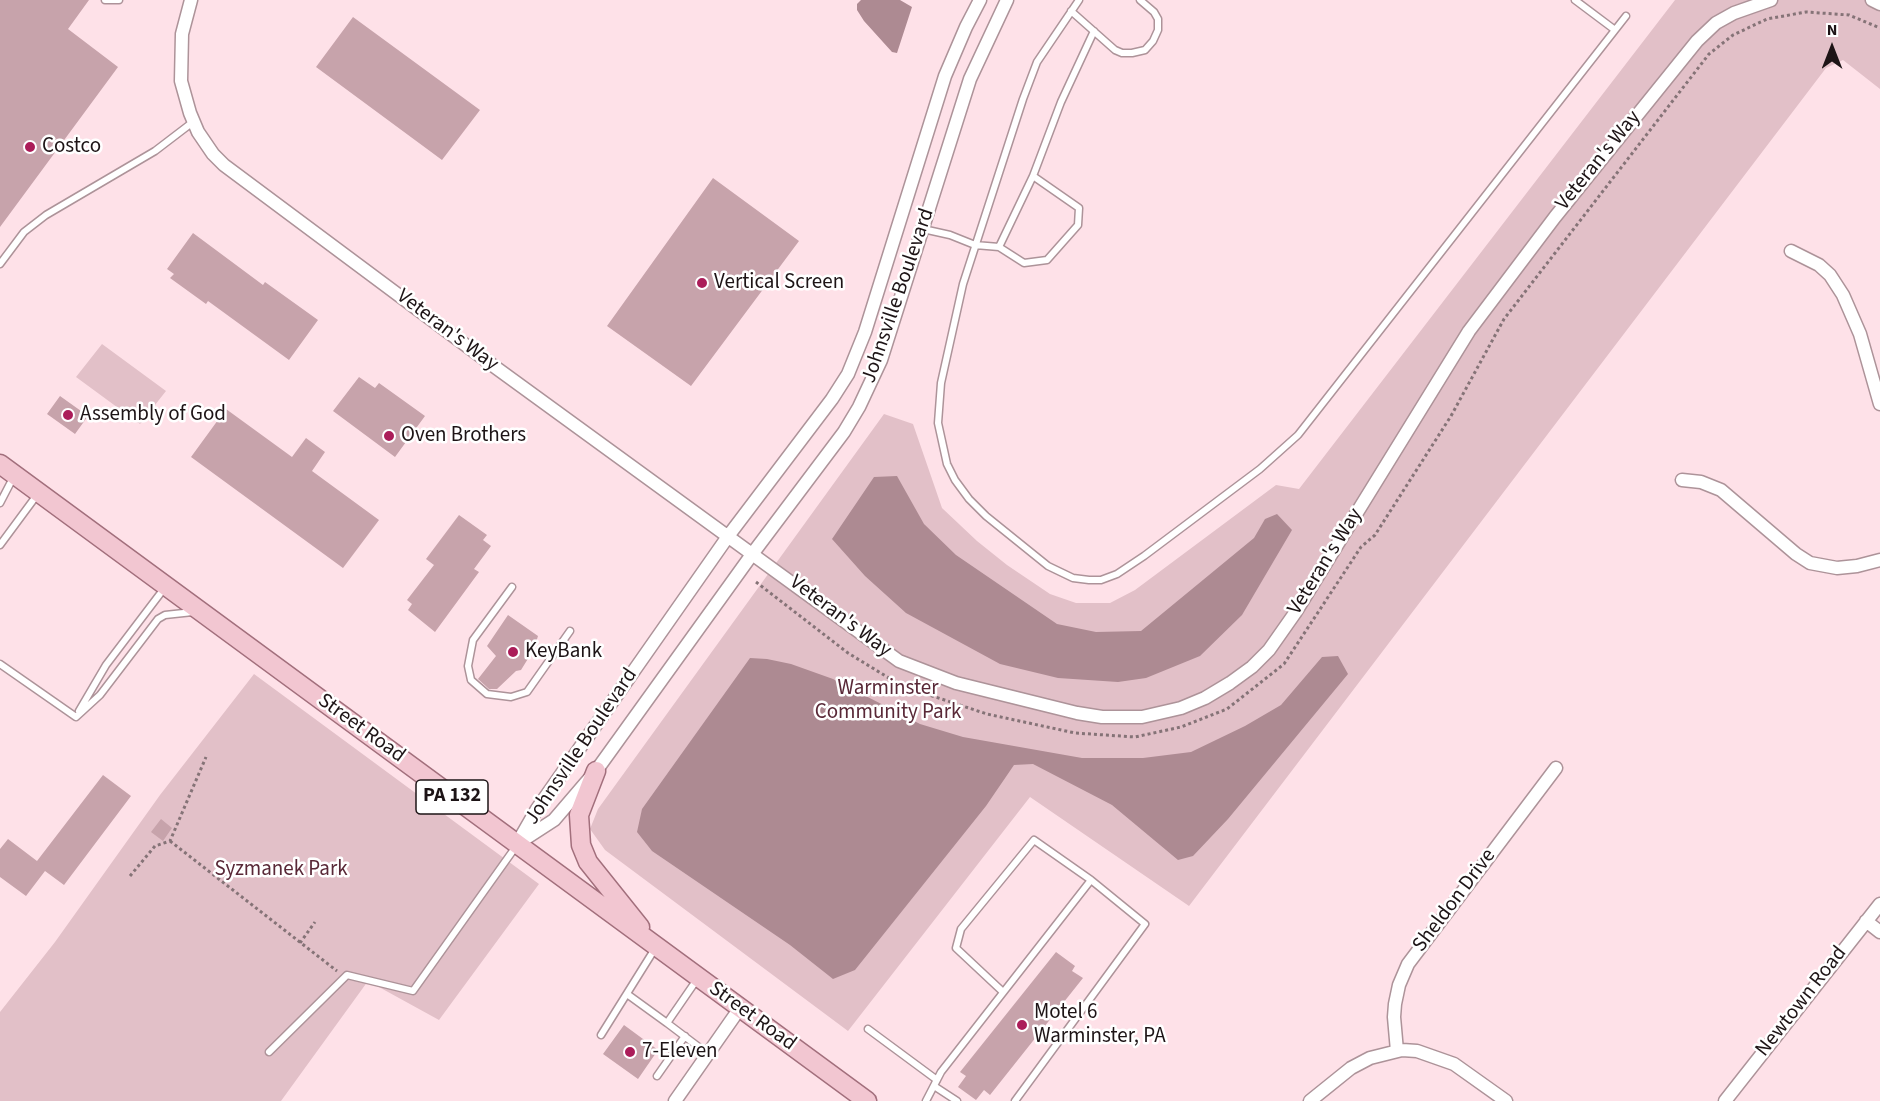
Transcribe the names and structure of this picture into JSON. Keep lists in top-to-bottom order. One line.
{"streets":{"main road":["Street Road","PA 132"],"street":["Veteran's Way","Johnsville Boulevard","Sheldon Drive","Newtown Road"]},"crossings":[["Veteran's Way","Johnsville Boulevard"],["Johnsville Boulevard","Street Road"]],"parks":["Warminster Community Park","Syzmanek Park"],"places":["Costco","Vertical Screen","Assembly of God","Oven Brothers","KeyBank","Motel 6 Warminster, PA","7-Eleven"],"north":"top"}
